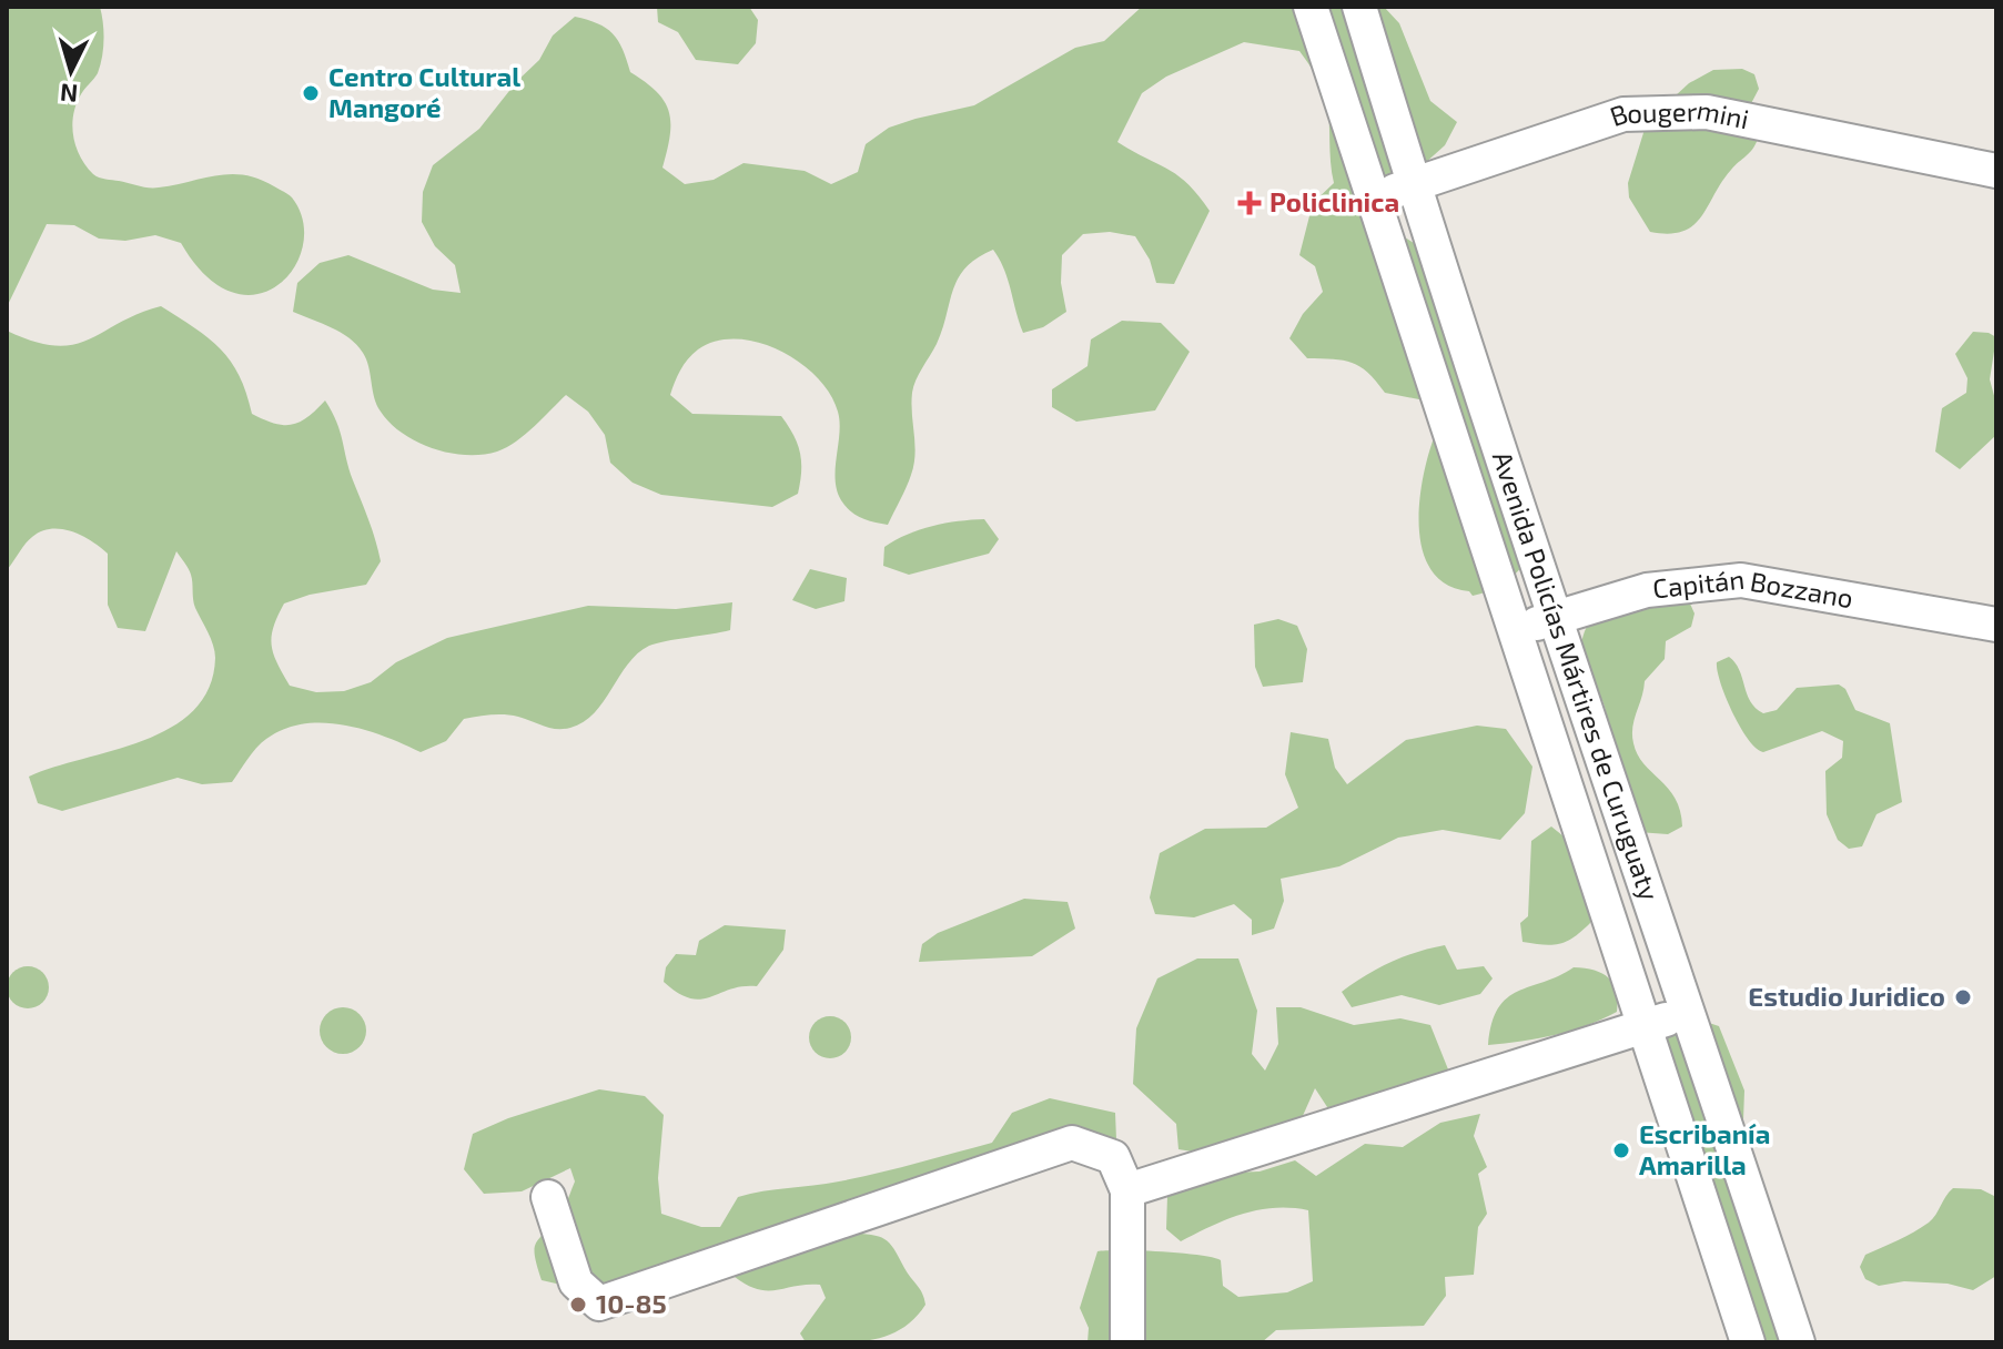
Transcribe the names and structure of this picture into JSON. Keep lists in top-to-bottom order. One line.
{"streets":{"street":["Bougermini","Capitán Bozzano","Avenida Policías Mártires de Curuguaty"]},"crossings":[["Bougermini","Avenida Policías Mártires de Curuguaty"],["Capitán Bozzano","Avenida Policías Mártires de Curuguaty"]],"places":{"other":["Centro Cultural Mangoré","Estudio Juridico","Escribanía Amarilla","10-85"],"health":["Policlinica"]},"north":"bottom"}
